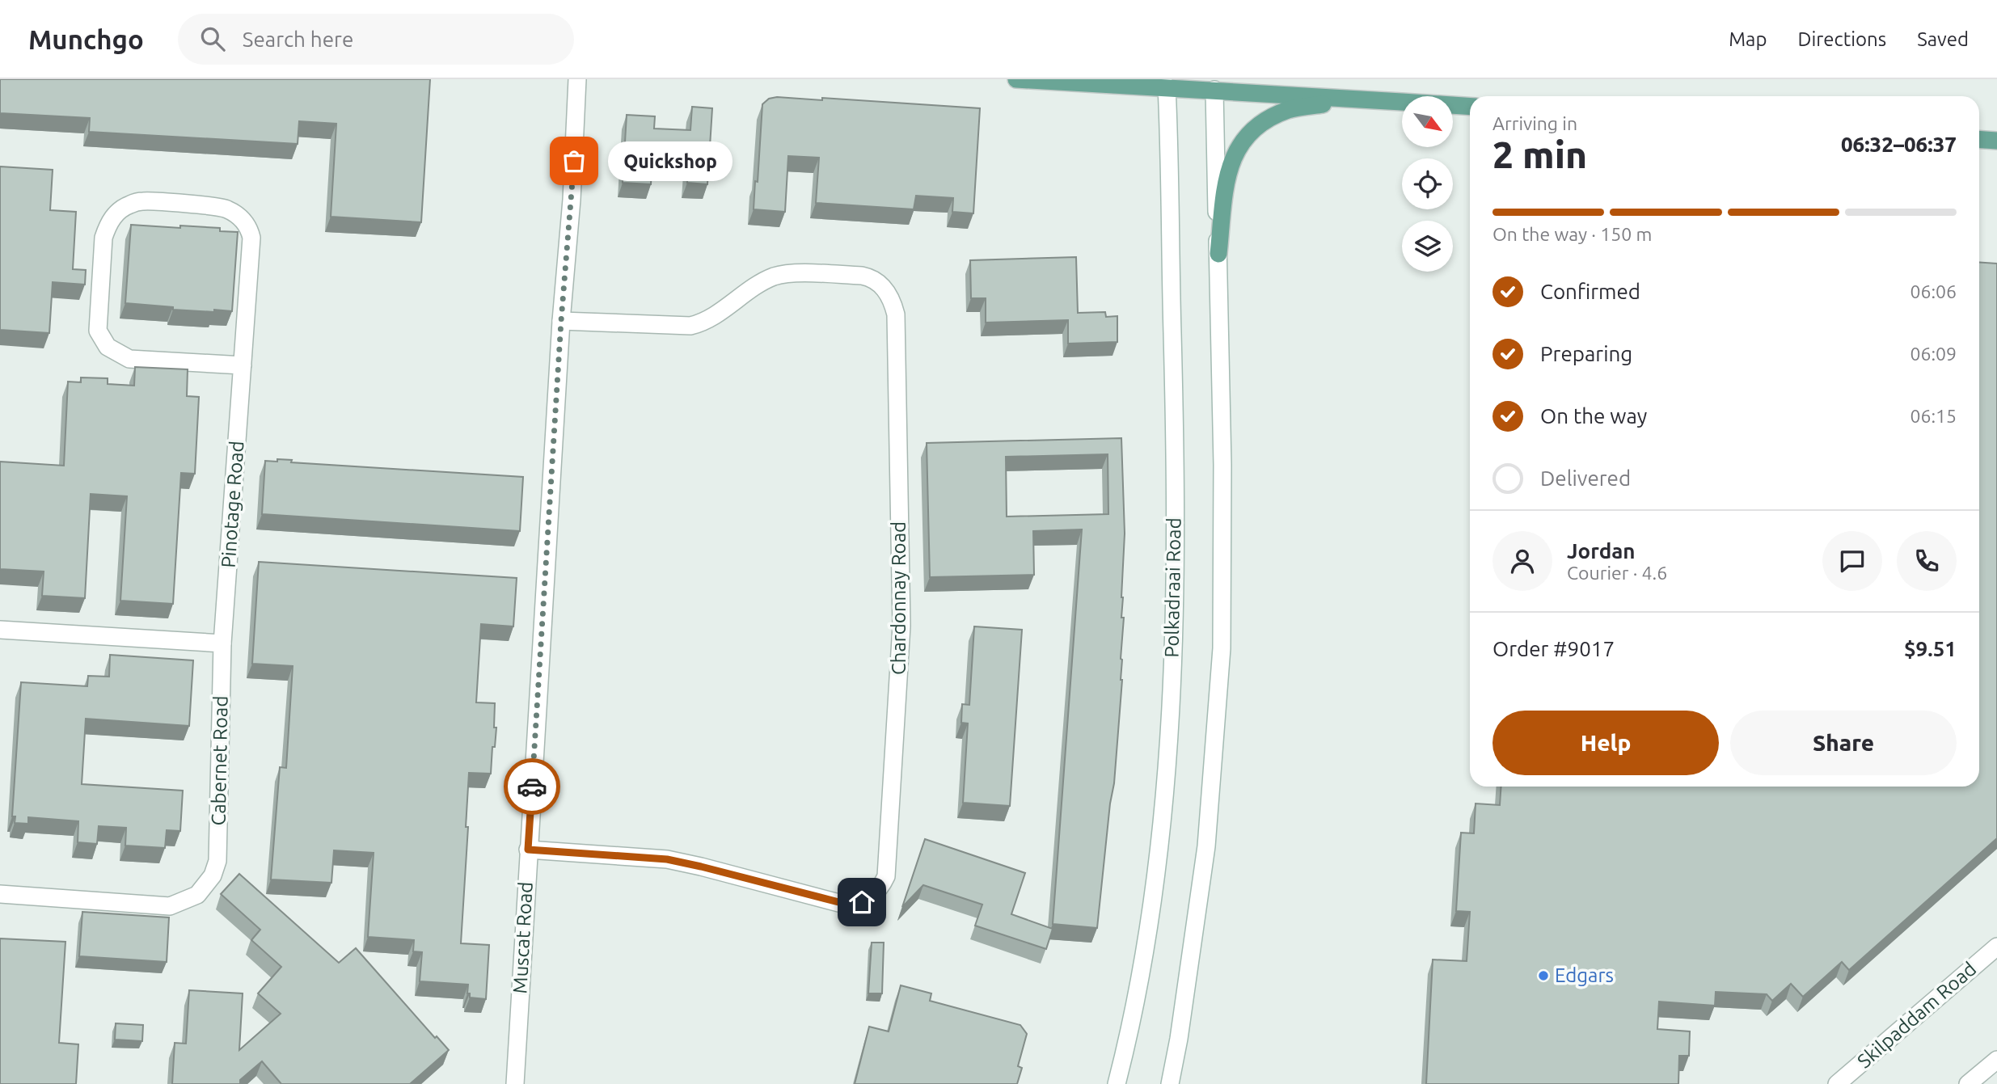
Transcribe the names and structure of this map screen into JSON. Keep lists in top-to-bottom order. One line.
{"streets":{"street":["Pinotage Road","Polkadraai Road","Chardonnay Road","Cabernet Road","Muscat Road","Skilpaddam Road"]},"crossings":[["Pinotage Road","Cabernet Road"],["Chardonnay Road","Muscat Road"]],"places":["Quickshop","Edgars"],"north":"bottom right","page":{"header":"Munchgo","search":"Search here","nav":["Map","Directions","Saved"],"heading":["2 min","Arriving in","06:32–06:37"],"panel":["Jordan","Courier · 4.6","Order #9017","$9.51"],"bubble":"Quickshop","bar":"On the way · 150 m","list":[["Confirmed","06:06"],["Preparing","06:09"],["On the way","06:15"],"Delivered"],"buttons":["Help","Share"]}}
